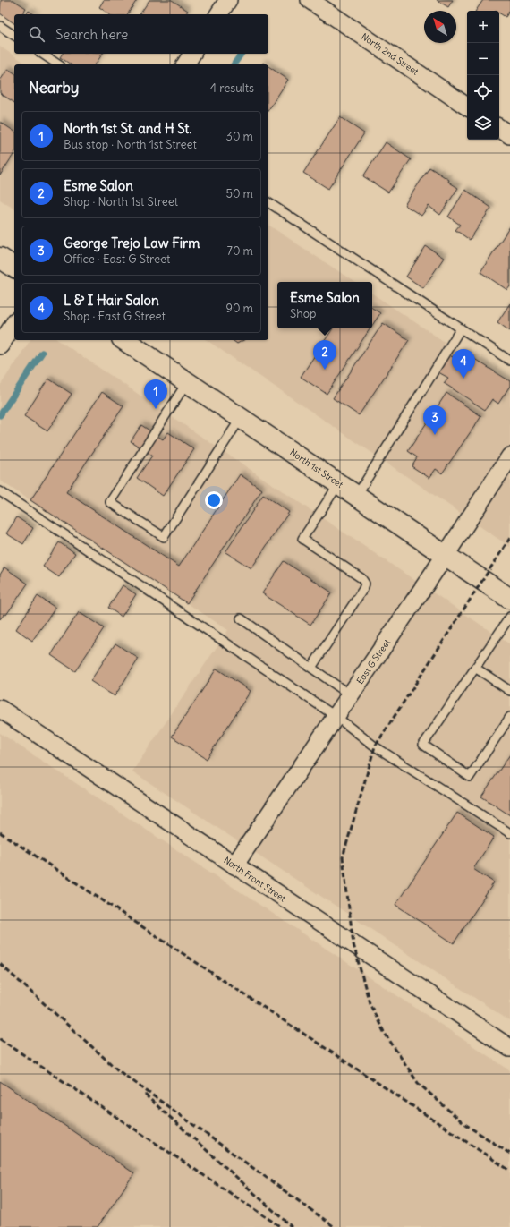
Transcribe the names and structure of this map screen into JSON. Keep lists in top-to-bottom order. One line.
{"streets":{"main road":["North 1st Street"],"street":["North 2nd Street","East G Street","North Front Street"]},"crossings":[["North 1st Street","East G Street"],["East G Street","North Front Street"]],"north":"top left","page":{"map_buttons":["+","−"],"search":"Search here","heading":["Nearby","4 results"],"list":[{"mark":"1","name":"North 1st St. and H St.","note":"Bus stop · North 1st Street","value":"30 m"},{"mark":"2","name":"Esme Salon","note":"Shop · North 1st Street","value":"50 m"},{"mark":"3","name":"George Trejo Law Firm","note":"Office · East G Street","value":"70 m"},{"mark":"4","name":"L & I Hair Salon","note":"Shop · East G Street","value":"90 m"}],"popup":["Esme Salon","Shop"],"pins":["2","4","1","3"]}}
